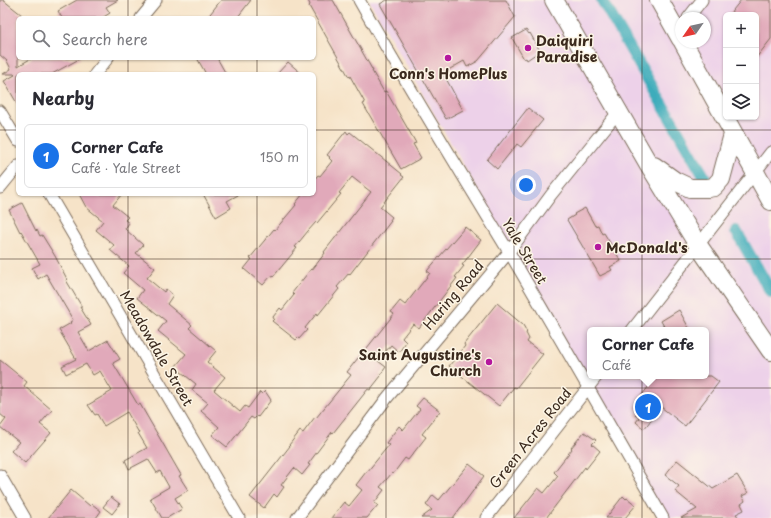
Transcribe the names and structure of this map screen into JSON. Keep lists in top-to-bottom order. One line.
{"streets":{"street":["Yale Street","Haring Road","Meadowdale Street","Green Acres Road"]},"crossings":[["Yale Street","Haring Road"],["Yale Street","Green Acres Road"]],"places":["Daiquiri Paradise","Conn's HomePlus","McDonald's","Saint Augustine's Church"],"north":"bottom left","page":{"map_buttons":["+","−"],"search":"Search here","heading":"Nearby","list":[{"mark":"1","name":"Corner Cafe","note":"Café · Yale Street","value":"150 m"}],"popup":["Corner Cafe","Café"],"pins":"1"}}
